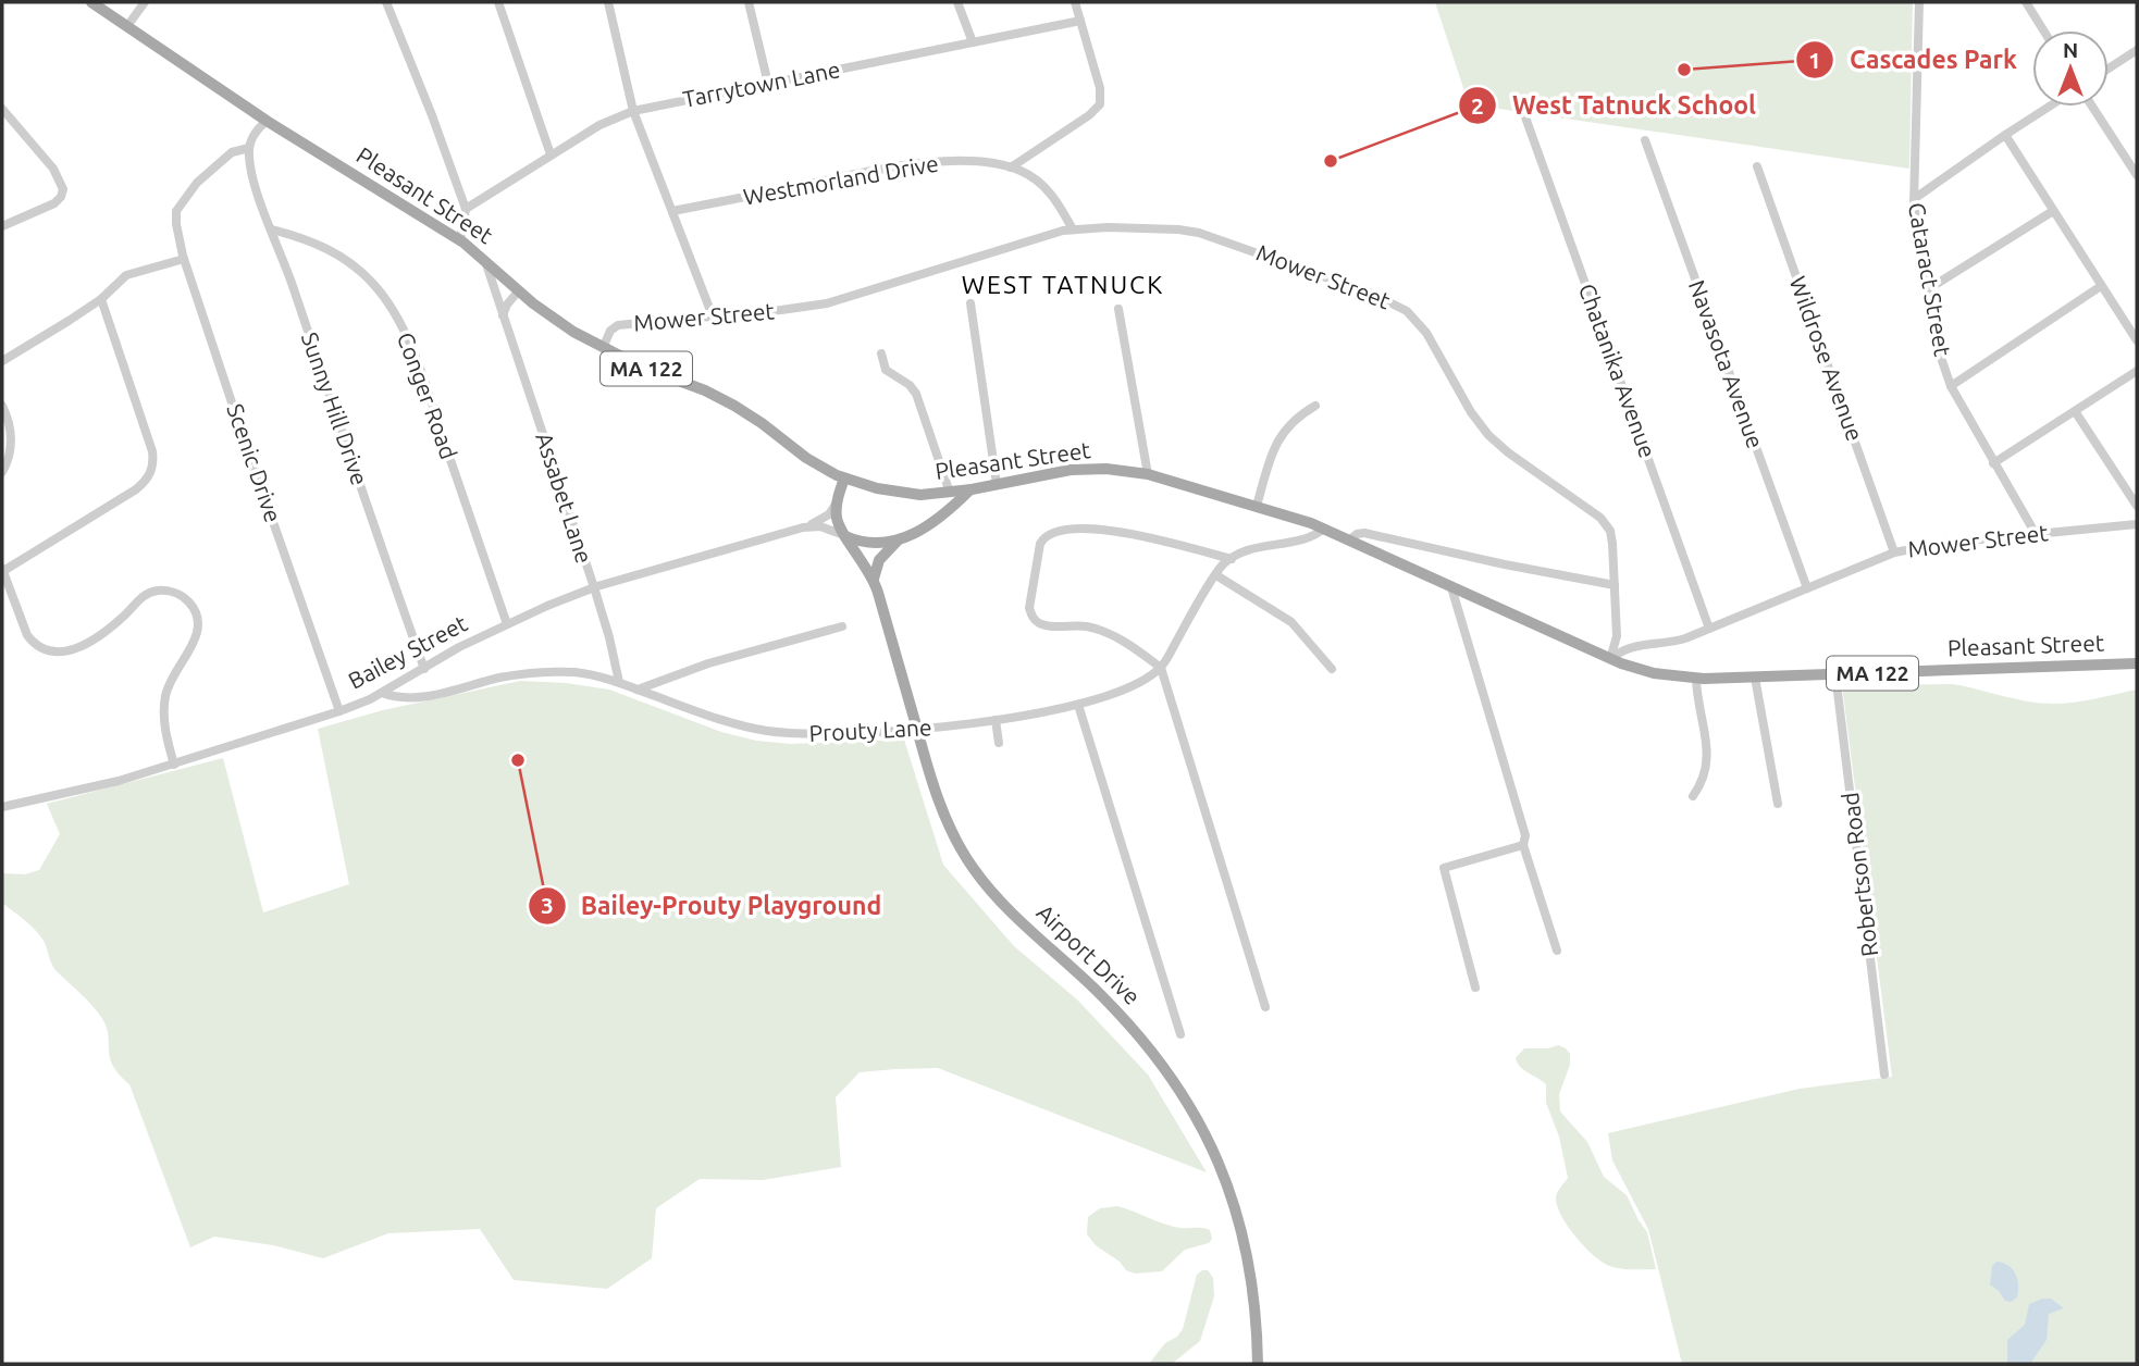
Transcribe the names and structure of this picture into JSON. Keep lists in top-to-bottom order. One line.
{"streets":{"main road":["Pleasant Street","MA 122","Airport Drive"],"street":["Tarrytown Lane","Westmorland Drive","Mower Street","Cataract Street","Wildrose Avenue","Navasota Avenue","Chatanika Avenue","Conger Road","Sunny Hill Drive","Scenic Drive","Assabet Lane","Bailey Street","Prouty Lane","Robertson Road"]},"crossings":[["Westmorland Drive","Mower Street"],["Pleasant Street","Mower Street"],["Pleasant Street","Assabet Lane"],["Pleasant Street","Prouty Lane"],["Pleasant Street","Robertson Road"],["Mower Street","Cataract Street"],["Mower Street","Wildrose Avenue"],["Mower Street","Navasota Avenue"],["Mower Street","Chatanika Avenue"],["Conger Road","Sunny Hill Drive"],["Conger Road","Bailey Street"],["Sunny Hill Drive","Scenic Drive"],["Sunny Hill Drive","Bailey Street"],["Scenic Drive","Bailey Street"],["Assabet Lane","Bailey Street"],["Assabet Lane","Prouty Lane"],["Bailey Street","Prouty Lane"],["Bailey Street","Airport Drive"],["Prouty Lane","Airport Drive"]],"districts":["WEST TATNUCK"],"places":["Cascades Park","West Tatnuck School","Bailey-Prouty Playground"],"north":"top"}
